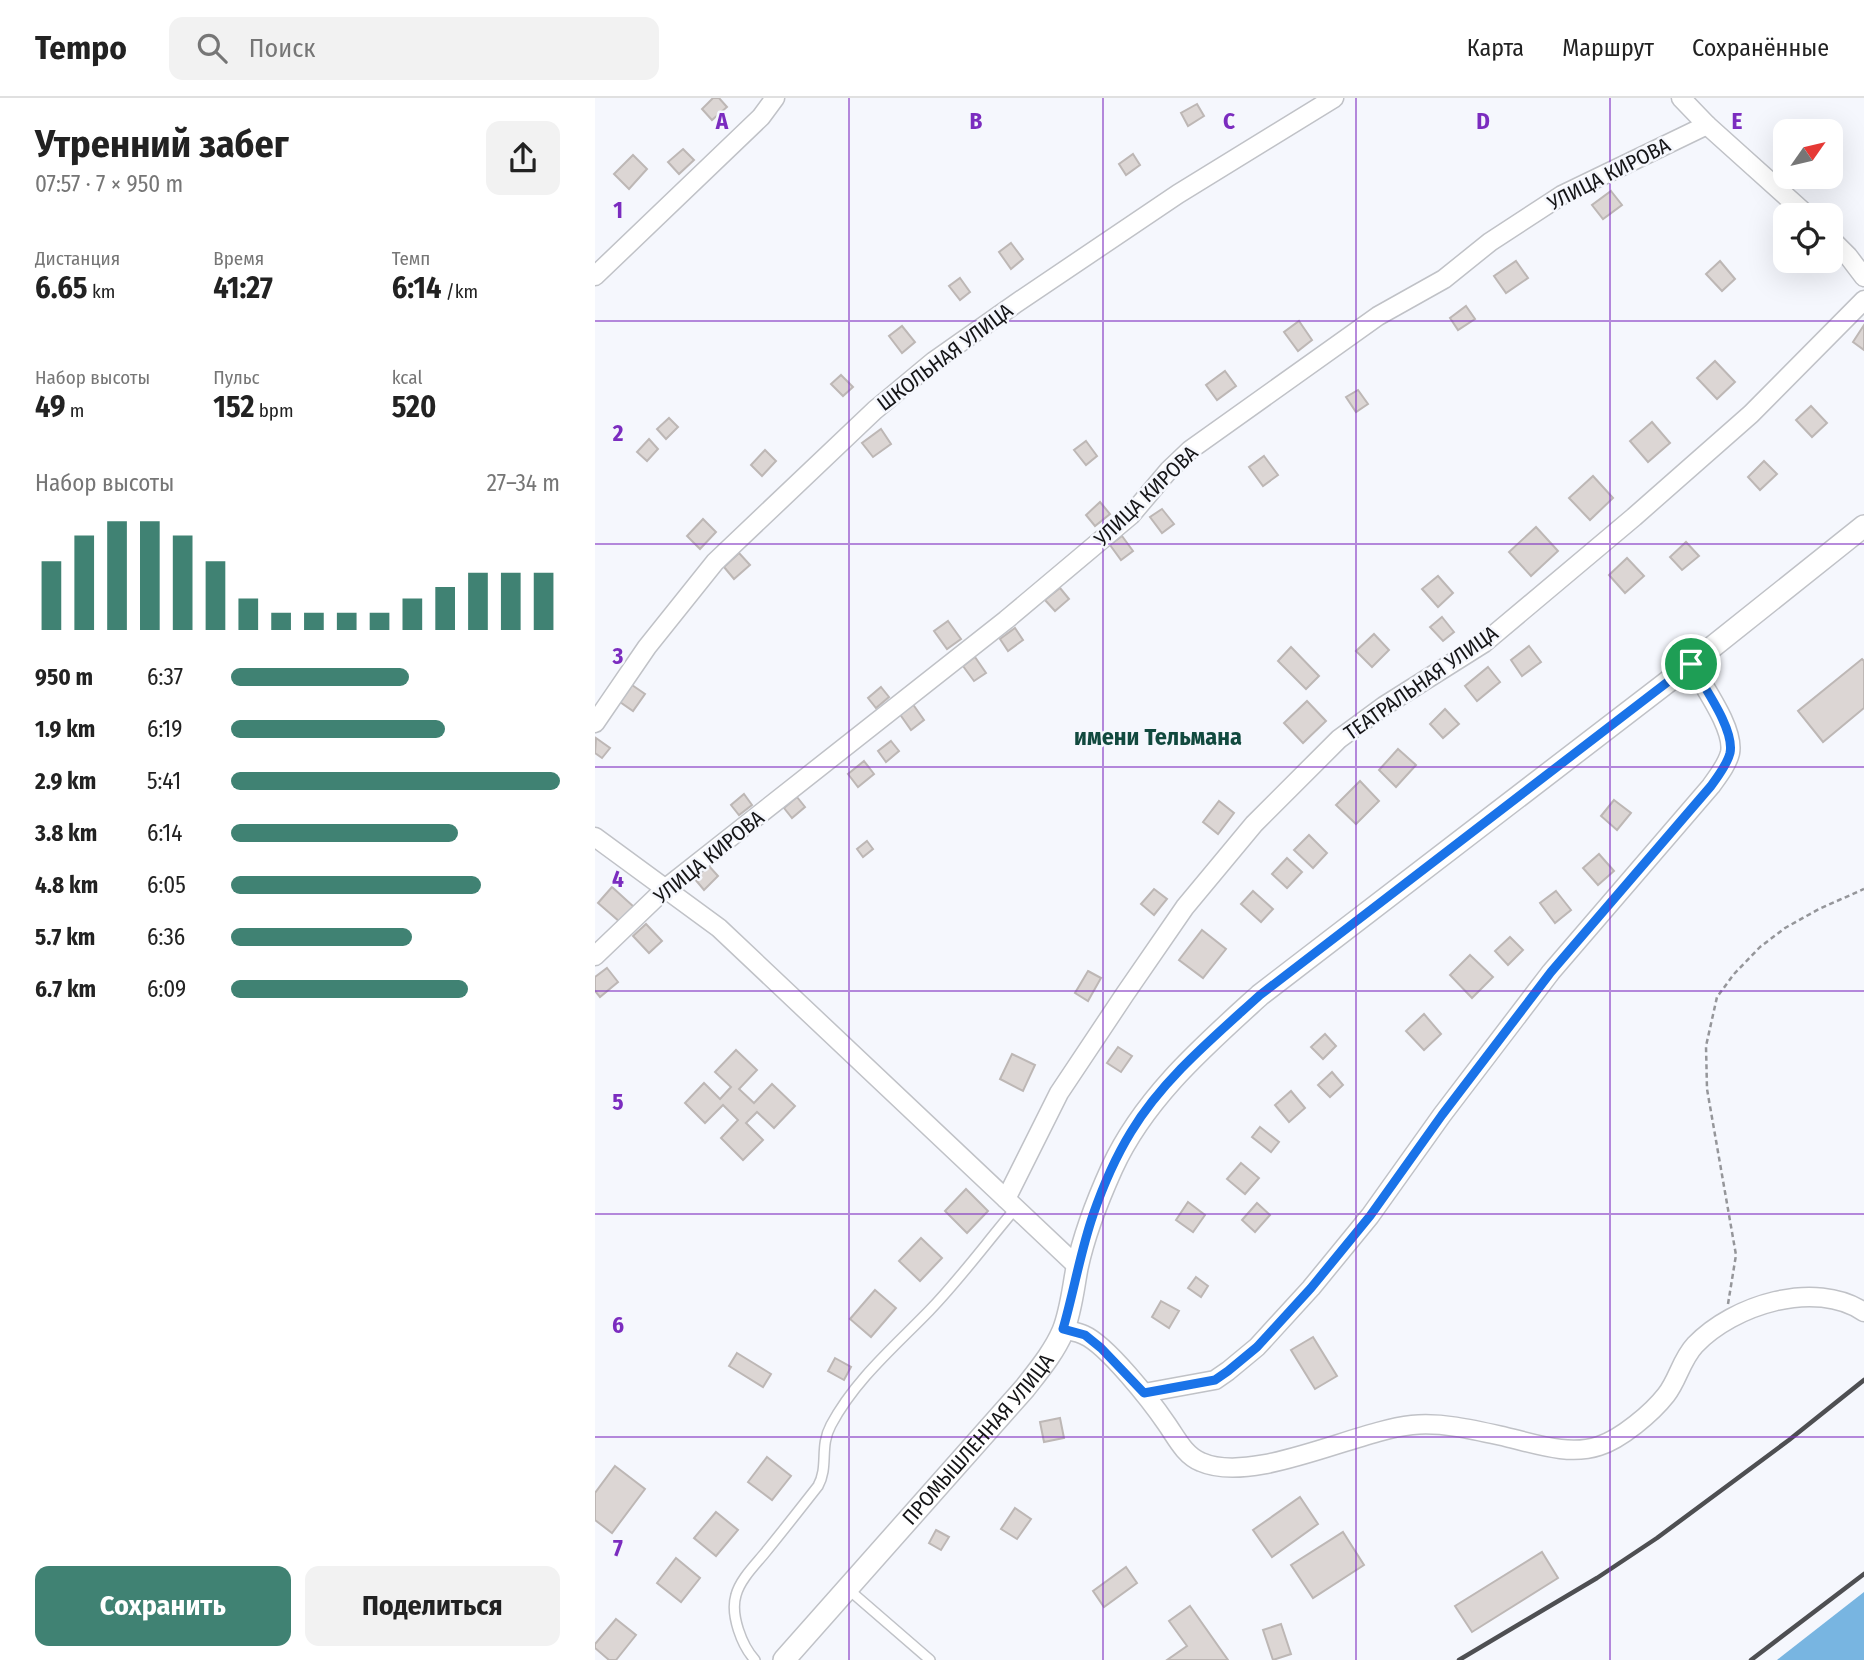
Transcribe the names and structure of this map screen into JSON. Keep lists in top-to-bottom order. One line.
{"streets":{"street":["УЛИЦА КИРОВА","ШКОЛЬНАЯ УЛИЦА","ТЕАТРАЛЬНАЯ УЛИЦА","ПРОМЫШЛЕННАЯ УЛИЦА"]},"districts":["имени Тельмана"],"north":"top right","page":{"header":"Tempo","search":"Поиск","nav":["Карта","Маршрут","Сохранённые"],"heading":["Утренний забег","07:57 · 7 × 950 m"],"stats":[["Дистанция","6.65 km"],["Время","41:27"],["Темп","6:14 /km"],["Набор высоты","49 m"],["Пульс","152 bpm"],["kcal","520"]],"chart":["Набор высоты","27–34 m"],"list":[{"name":"950 m","note":"6:37"},{"name":"1.9 km","note":"6:19"},{"name":"2.9 km","note":"5:41"},{"name":"3.8 km","note":"6:14"},{"name":"4.8 km","note":"6:05"},{"name":"5.7 km","note":"6:36"},{"name":"6.7 km","note":"6:09"}],"buttons":["Сохранить","Поделиться"]},"grid":{"columns":["A","B","C","D","E"],"rows":["1","2","3","4","5","6","7"]}}
